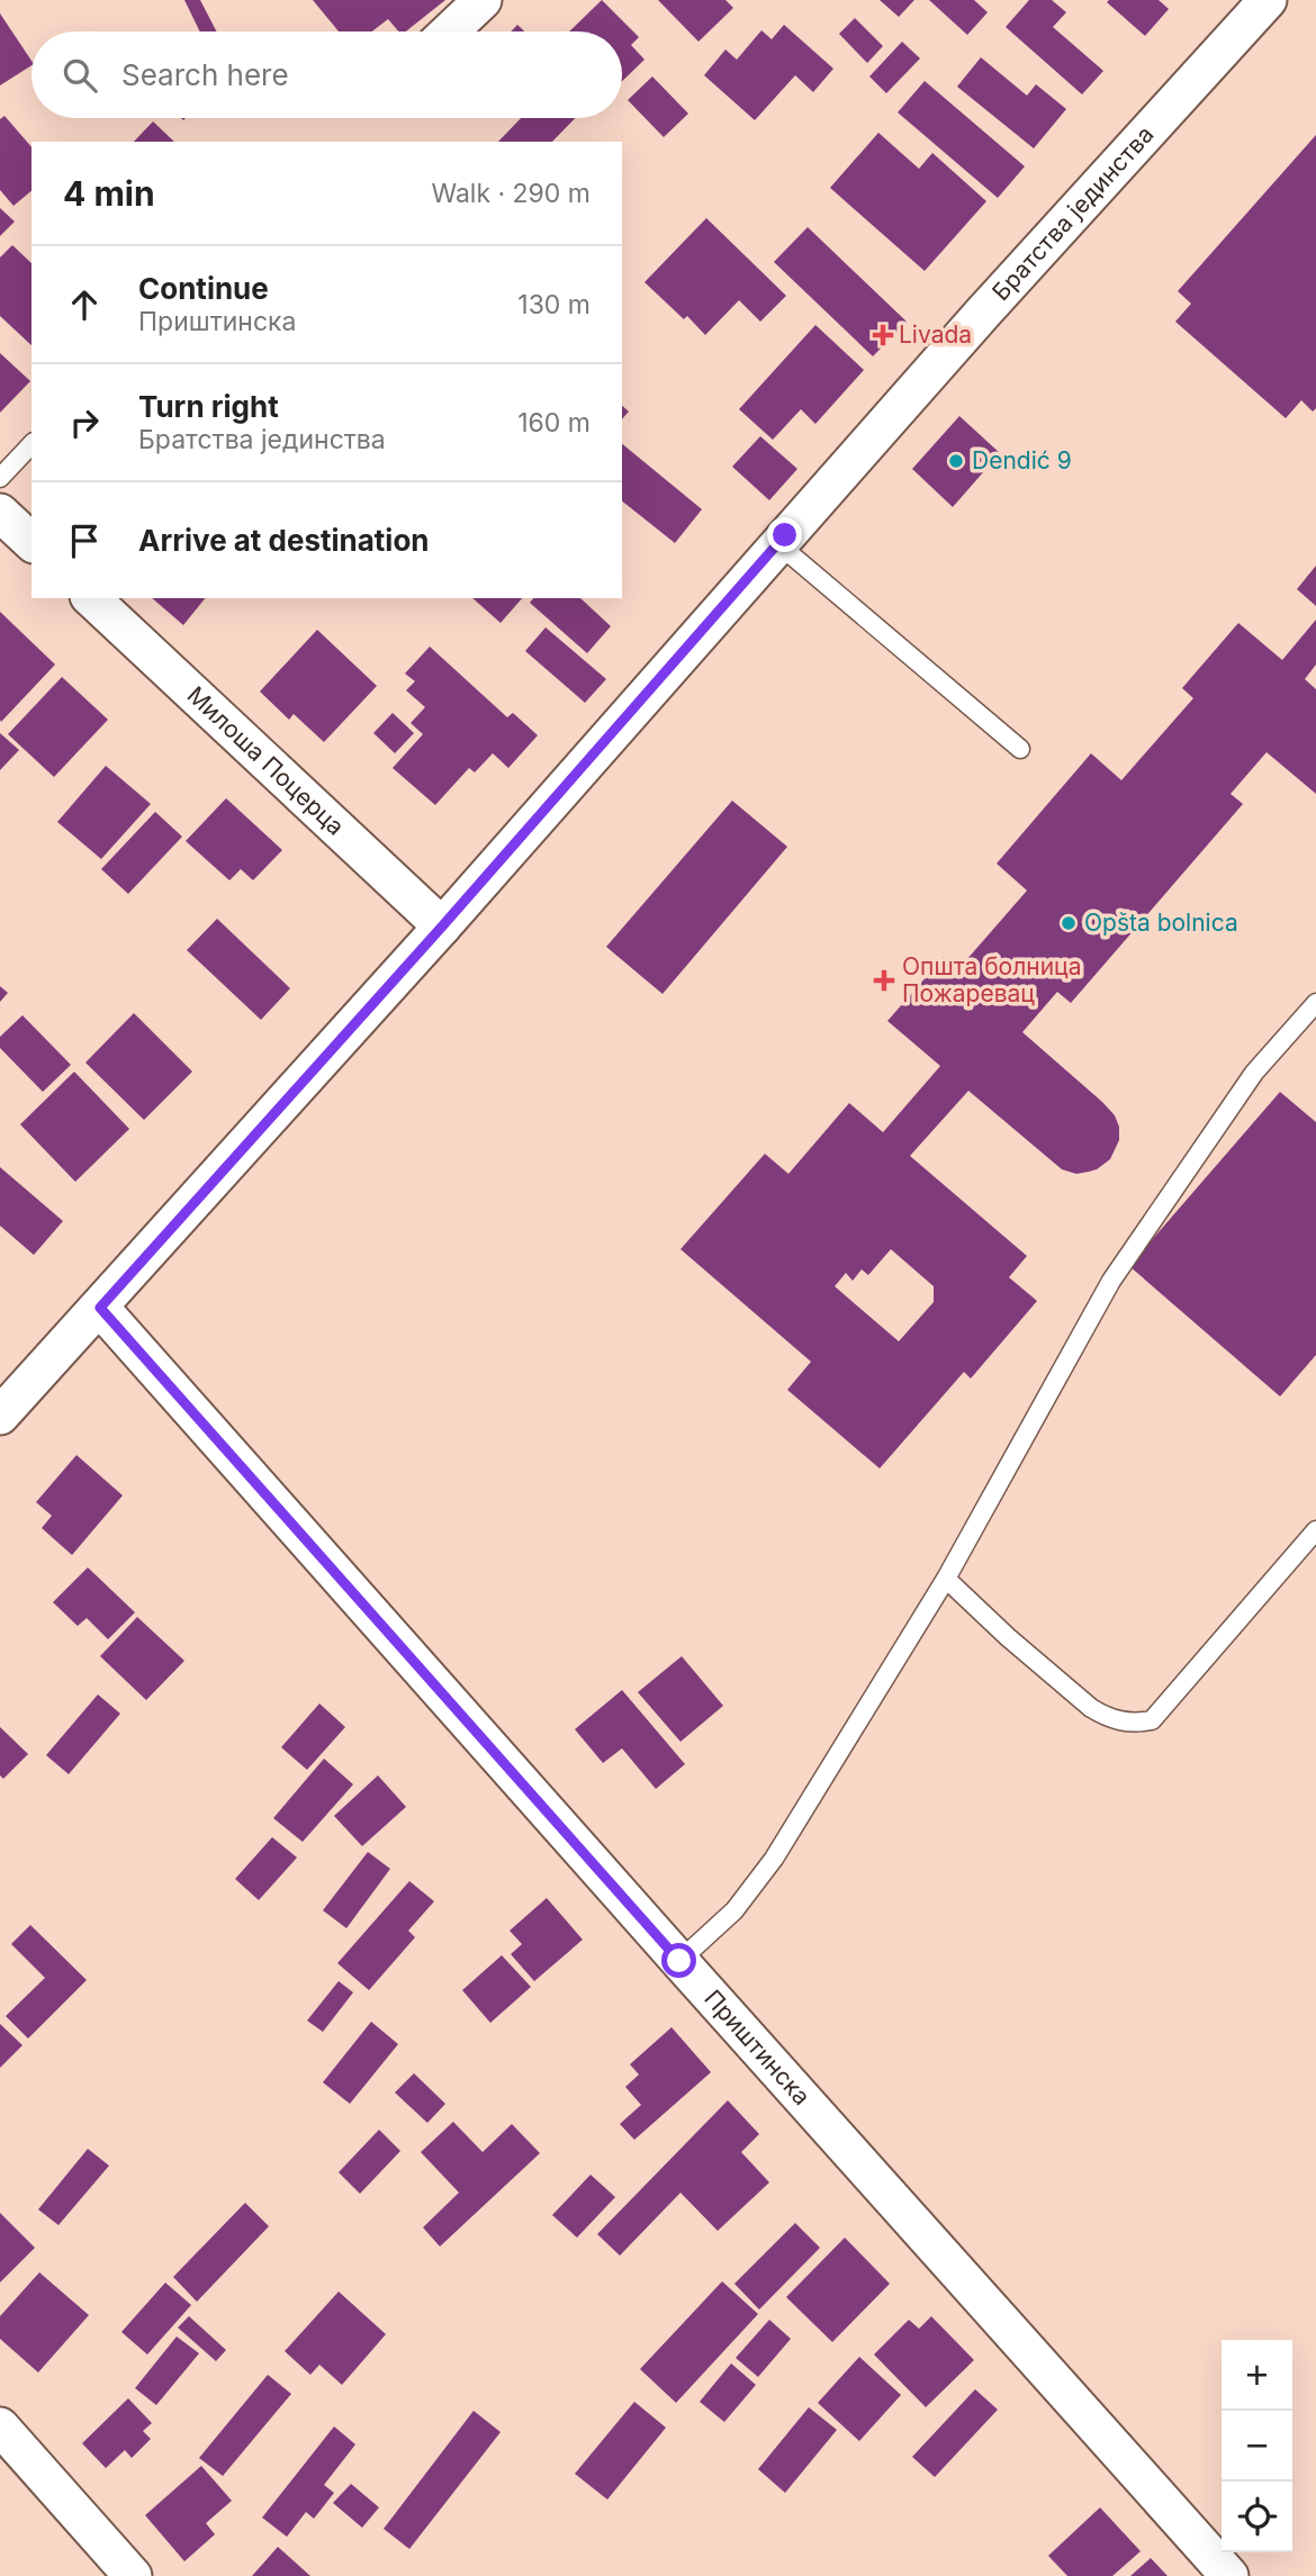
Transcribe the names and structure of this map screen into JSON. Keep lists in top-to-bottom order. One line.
{"streets":{"street":["Братства јединства","Милоша Поцерца","Приштинска"]},"crossings":[["Братства јединства","Милоша Поцерца"],["Братства јединства","Приштинска"]],"places":{"health":["Livada","Општа болница Пожаревац"],"other":["Dendić 9","Opšta bolnica"]},"page":{"search":"Search here","heading":["4 min","Walk · 290 m"],"list":[["Continue","Приштинска","130 m"],["Turn right","Братства јединства","160 m"],"Arrive at destination"],"map_buttons":["+","−"]}}
